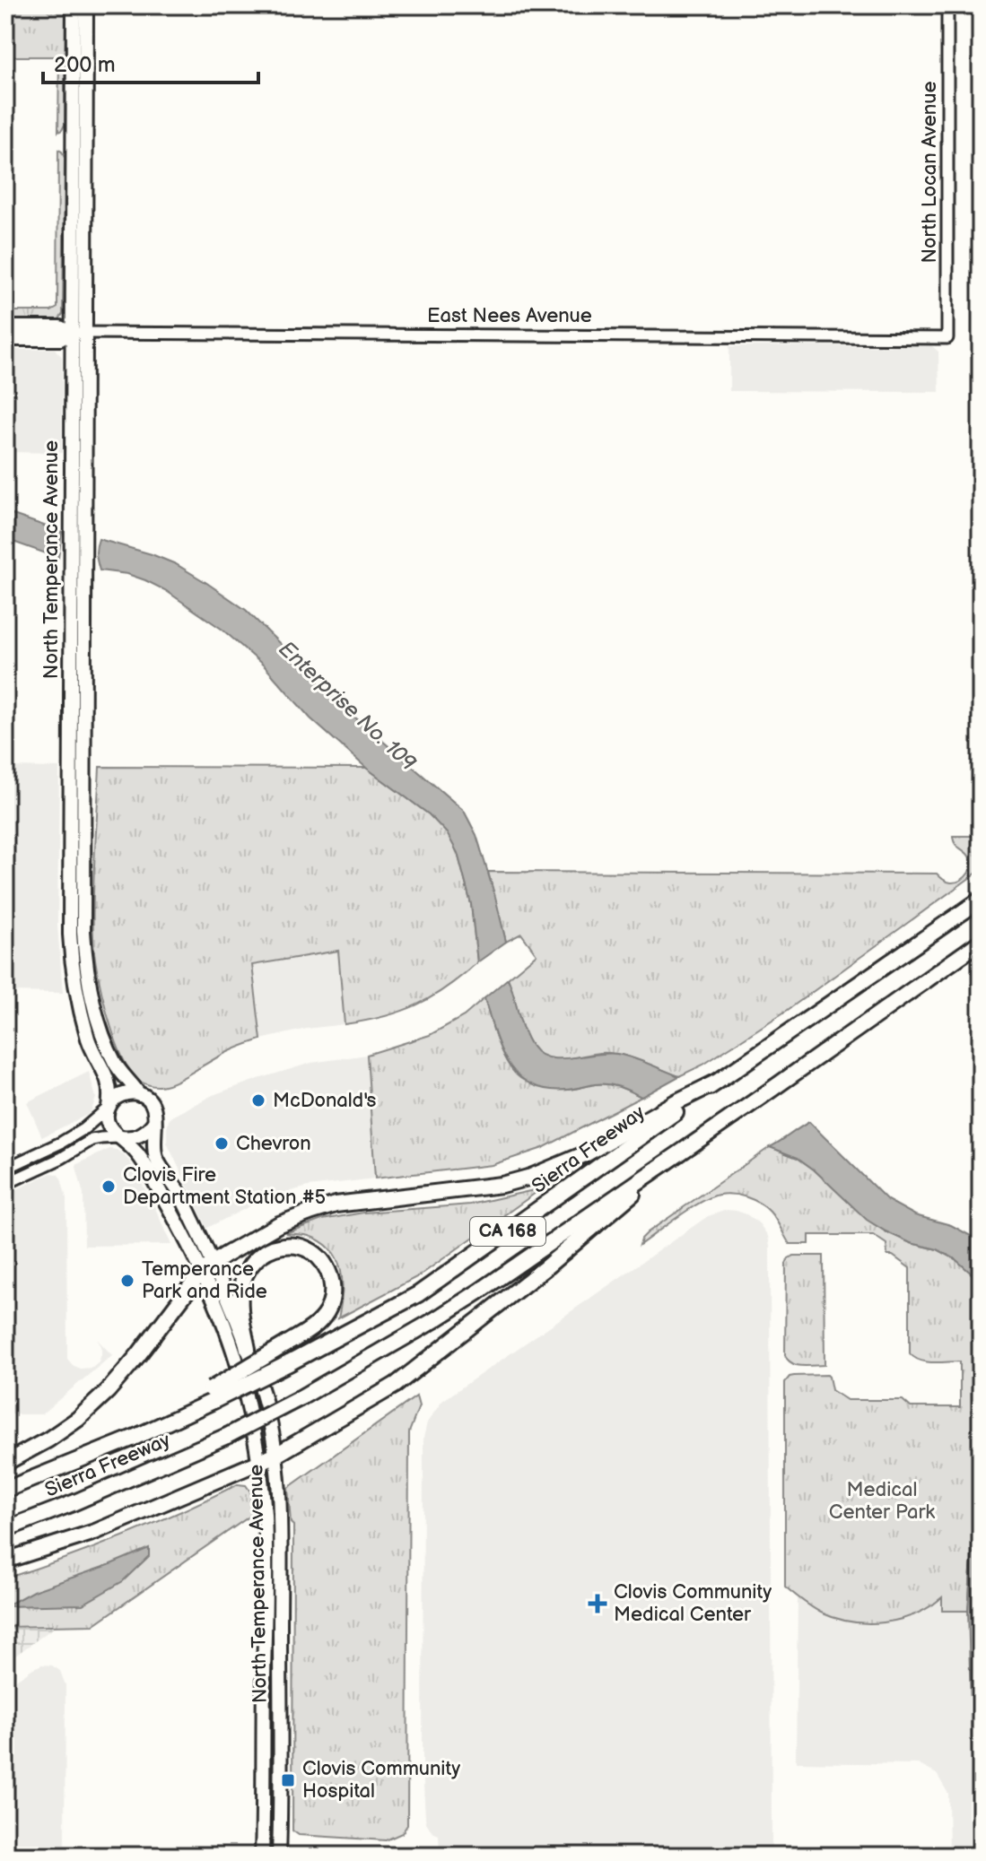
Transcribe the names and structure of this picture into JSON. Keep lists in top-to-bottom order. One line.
{"streets":{"highway":["Sierra Freeway","CA 168"],"main road":["East Nees Avenue","North Temperance Avenue"],"street":["North Locan Avenue"]},"crossings":[["North Locan Avenue","East Nees Avenue"],["East Nees Avenue","North Temperance Avenue"]],"water":["Enterprise No. 109"],"parks":["Medical Center Park"],"places":{"other":["McDonald's","Chevron","Clovis Fire Department Station #5","Temperance Park and Ride"],"health":["Clovis Community Medical Center"],"transit":["Clovis Community Hospital"]},"scale_bar":"200 m"}
